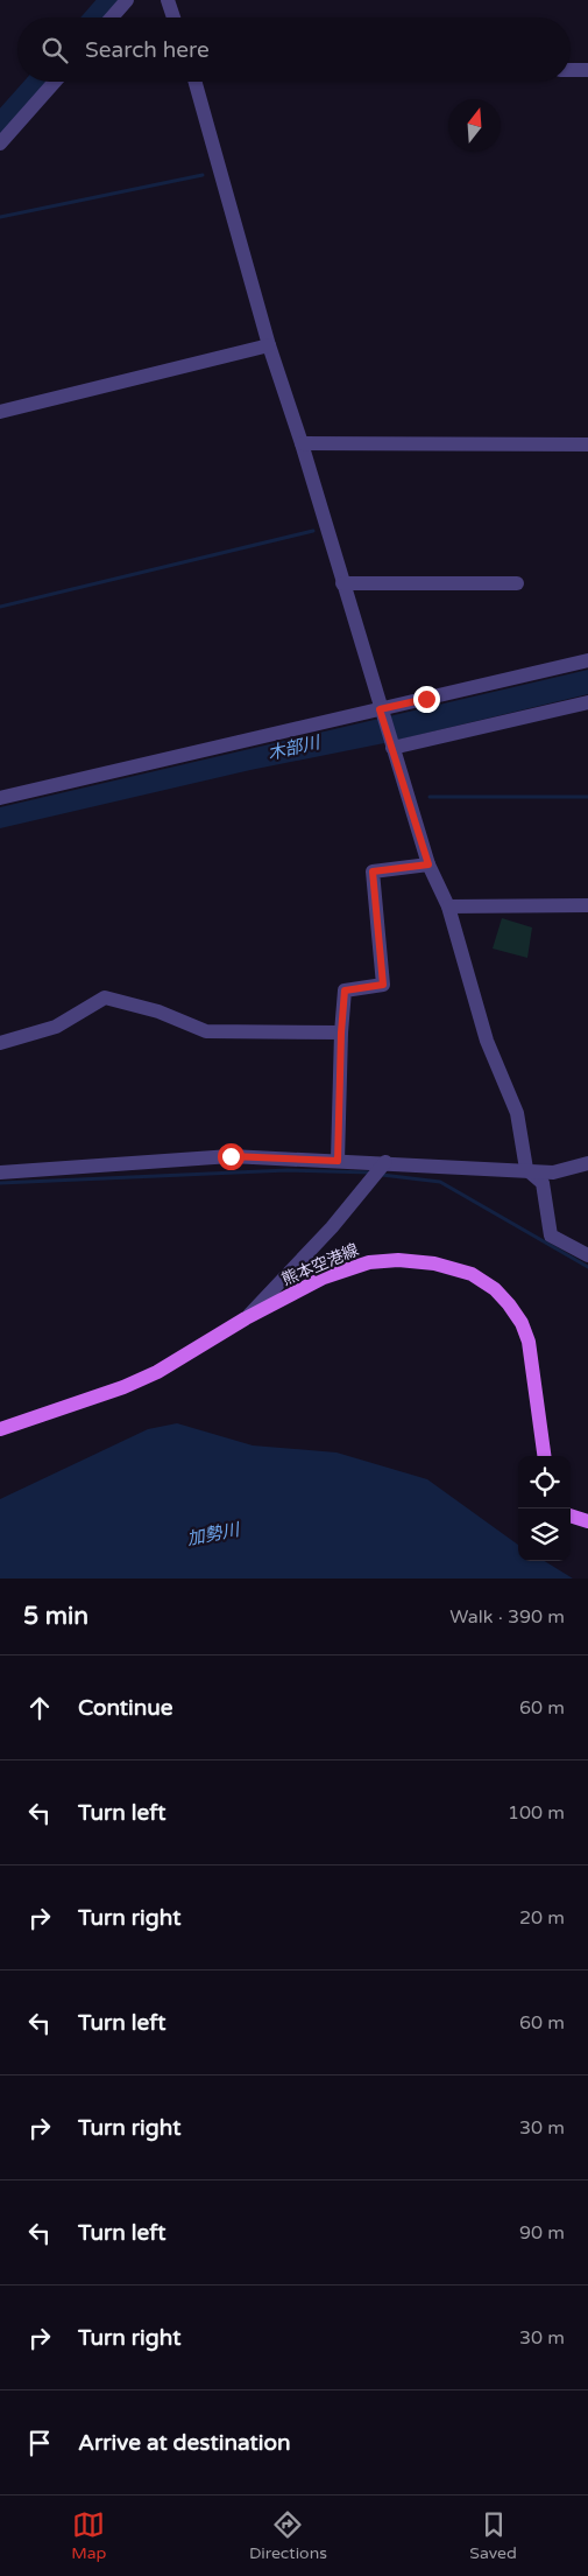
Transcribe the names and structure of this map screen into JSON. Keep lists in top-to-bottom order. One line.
{"streets":{"main road":["熊本空港線"]},"water":["木部川","加勢川"],"north":"top","page":{"search":"Search here","heading":["5 min","Walk · 390 m"],"list":[["Continue","60 m"],["Turn left","100 m"],["Turn right","20 m"],["Turn left","60 m"],["Turn right","30 m"],["Turn left","90 m"],["Turn right","30 m"],"Arrive at destination"],"nav":["Map","Directions","Saved"]}}
